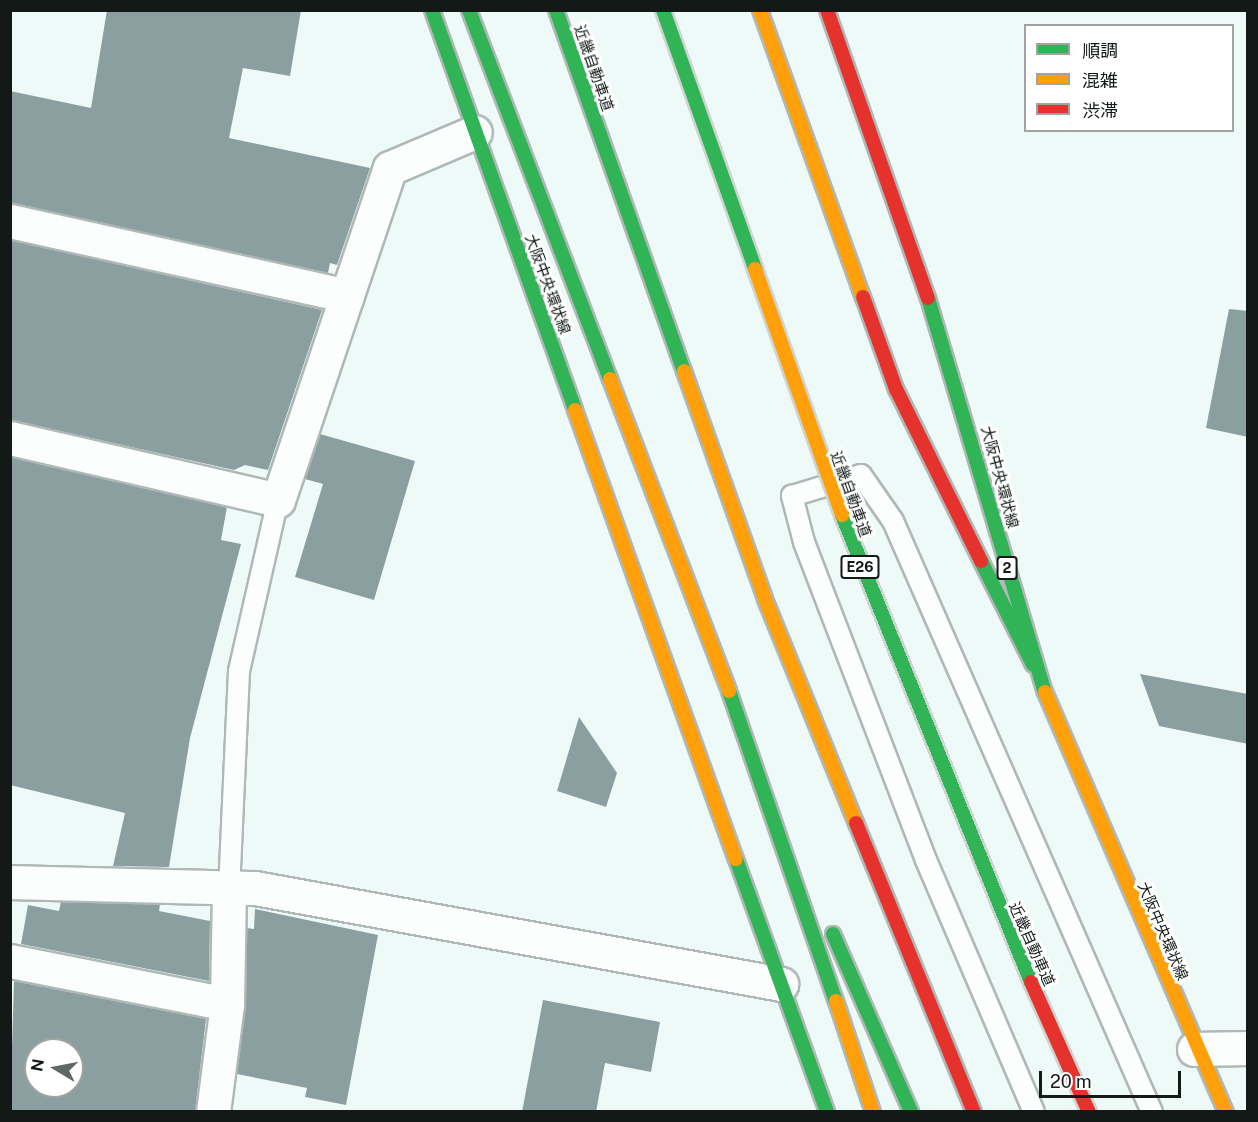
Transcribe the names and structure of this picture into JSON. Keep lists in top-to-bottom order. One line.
{"streets":{"main road":["近畿自動車道","大阪中央環状線","E26","2"]},"legend":["順調","混雑","渋滞"],"scale_bar":"20 m","north":"left"}
